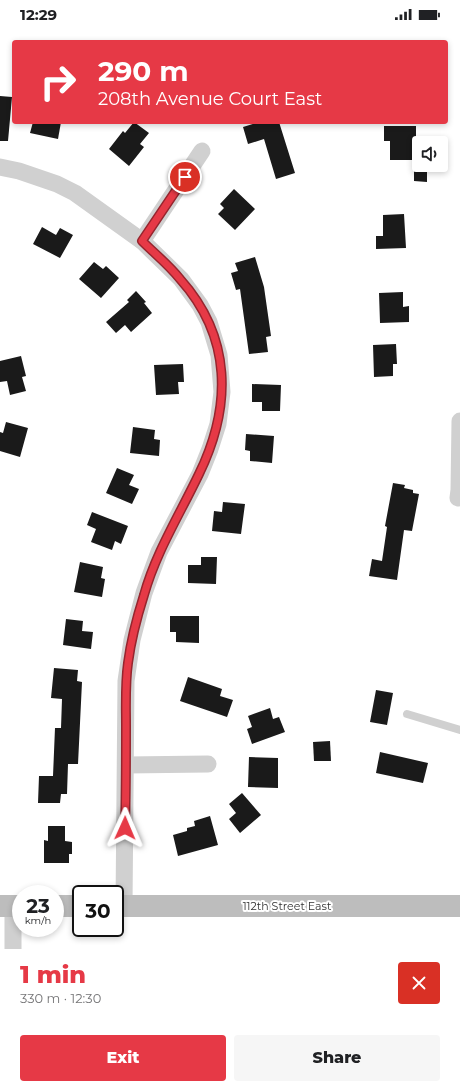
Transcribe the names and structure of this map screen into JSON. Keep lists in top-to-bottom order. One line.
{"streets":{"street":["112th Street East"]},"page":{"status":"12:29","turn":["290 m","208th Avenue Court East"],"speed":"23 km/h","limit":"30","heading":["1 min","330 m · 12:30"],"buttons":["Exit","Share"]}}
